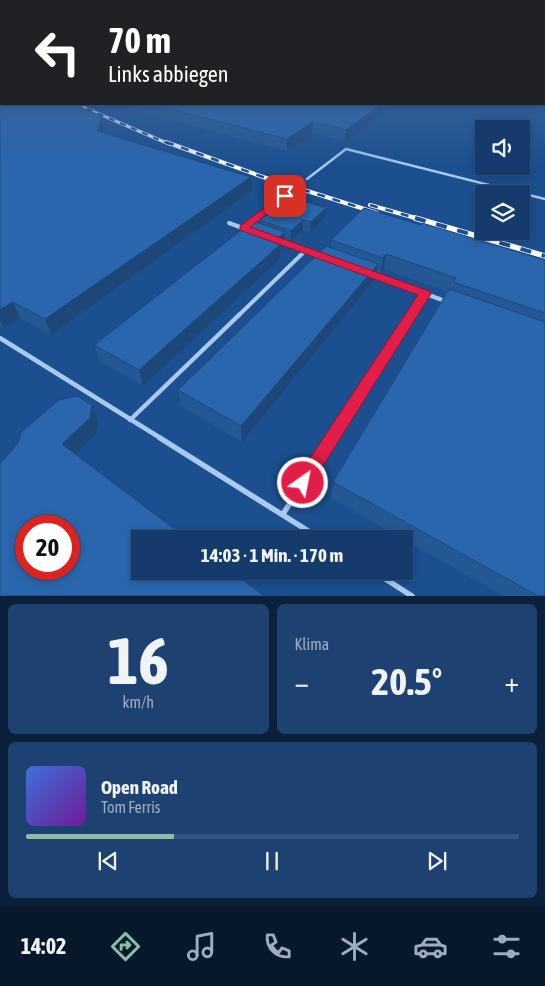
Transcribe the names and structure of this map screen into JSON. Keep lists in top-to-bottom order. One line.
{"page":{"turn":["70 m","Links abbiegen"],"limit":"20","trip":"14:03 · 1 Min. · 170 m","tile":[["16","km/h"],"Klima"],"heat":["−","20.5°","+"],"song":["Open Road","Tom Ferris"],"tabs":"14:02"}}
